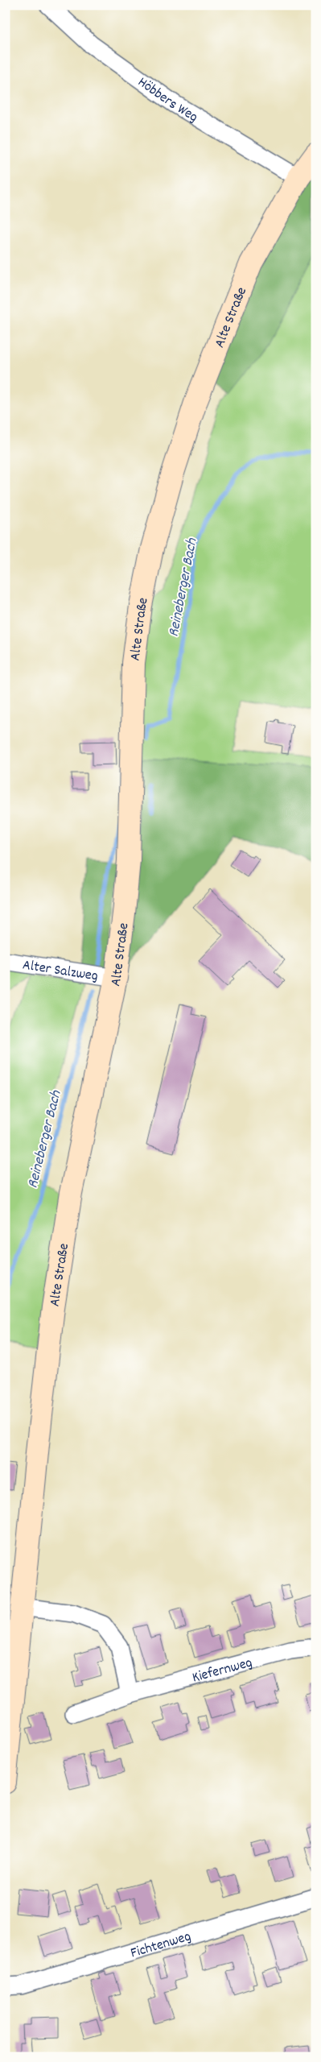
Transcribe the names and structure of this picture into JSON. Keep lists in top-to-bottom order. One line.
{"streets":{"main road":["Alte Straße"],"street":["Höbbers Weg","Alter Salzweg","Kiefernweg","Fichtenweg"]},"crossings":[["Höbbers Weg","Alte Straße"],["Alte Straße","Alter Salzweg"]],"water":["Reineberger Bach"]}
